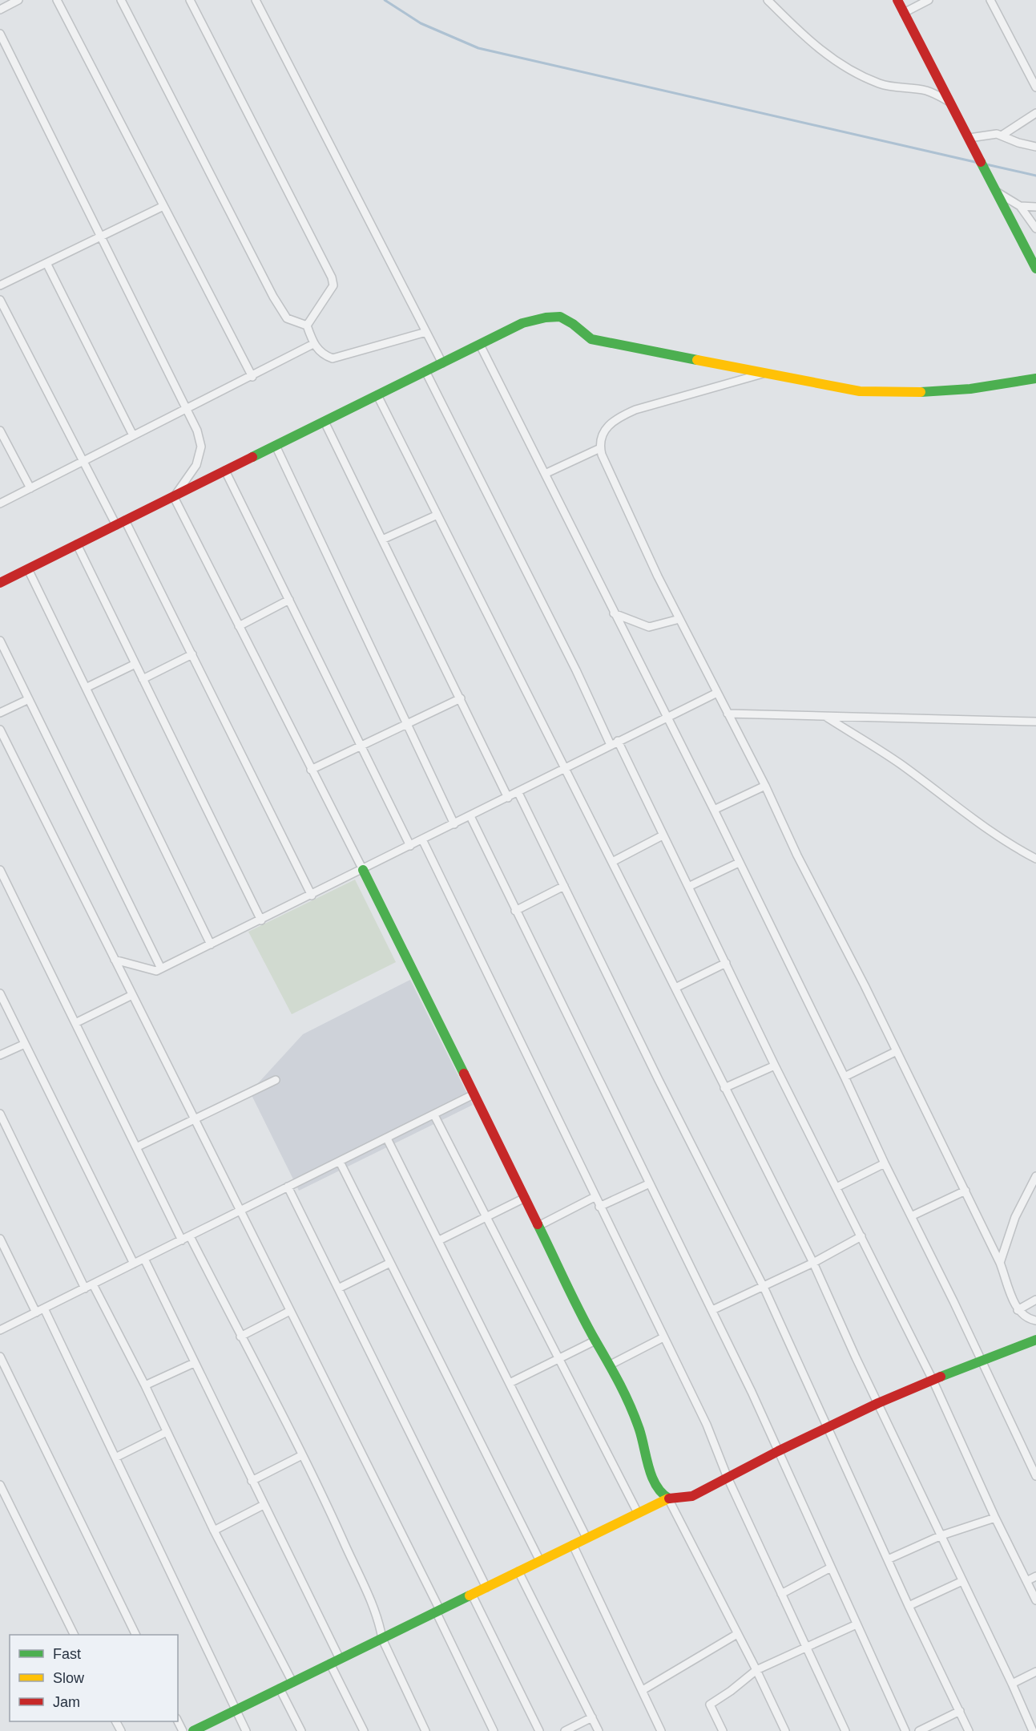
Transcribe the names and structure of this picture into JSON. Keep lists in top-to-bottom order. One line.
{"legend":["Fast","Slow","Jam"]}
